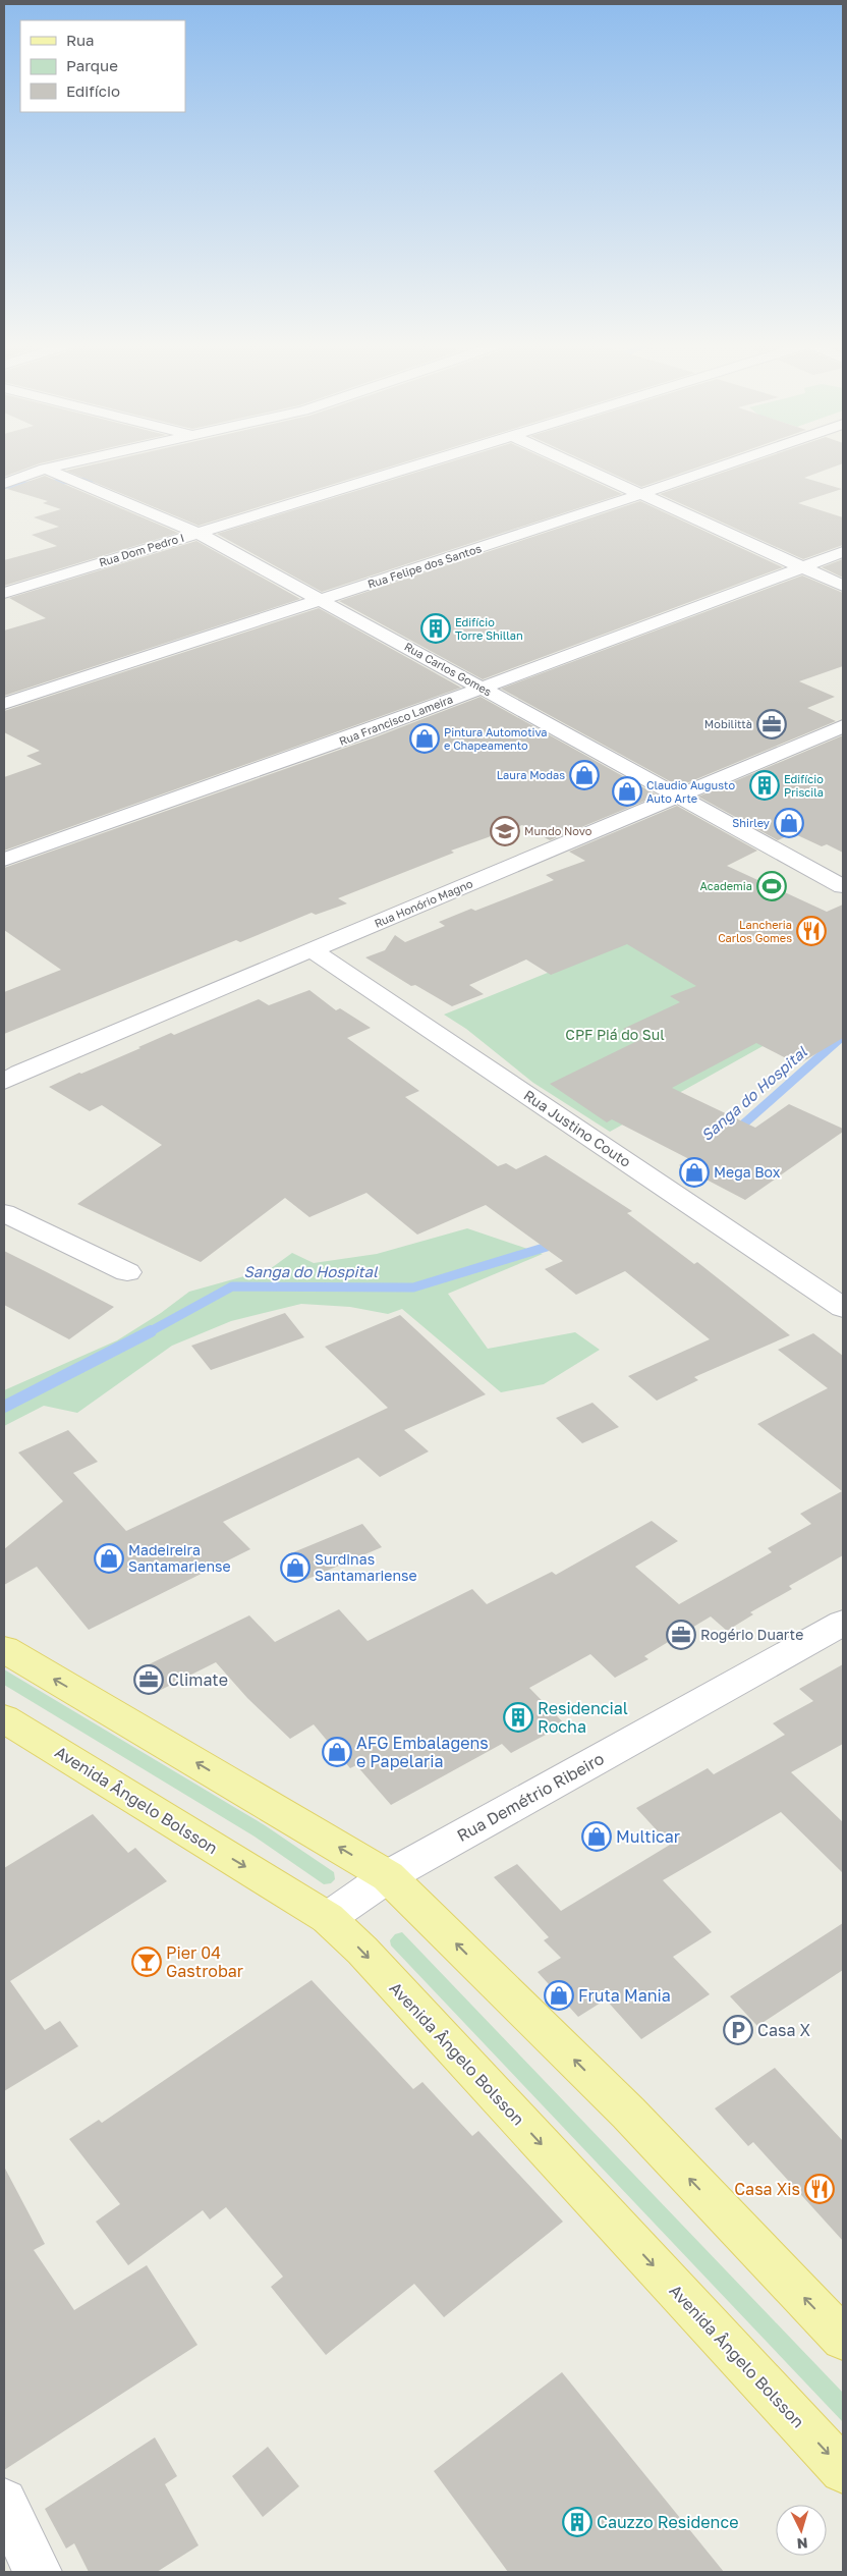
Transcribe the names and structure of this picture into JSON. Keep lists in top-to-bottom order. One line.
{"streets":{"main road":["Avenida Ângelo Bolsson"],"street":["Rua Dom Pedro I","Rua Felipe dos Santos","Rua Carlos Gomes","Rua Francisco Lameira","Rua Honório Magno","Rua Justino Couto","Rua Demétrio Ribeiro"]},"crossings":[["Rua Dom Pedro I","Rua Carlos Gomes"],["Rua Felipe dos Santos","Rua Carlos Gomes"],["Rua Carlos Gomes","Rua Francisco Lameira"],["Rua Carlos Gomes","Rua Honório Magno"],["Rua Honório Magno","Rua Justino Couto"],["Rua Demétrio Ribeiro","Avenida Ângelo Bolsson"]],"water":["Sanga do Hospital"],"parks":["CPF Piá do Sul"],"places":{"building":["Edifício Torre Shillan","Edifício Priscila","Residencial Rocha","Cauzzo Residence"],"office":["Mobilittà","Rogério Duarte","Climate"],"shop":["Pintura Automotiva e Chapeamento","Laura Modas","Claudio Augusto Auto Arte","Shirley","Mega Box","Madeireira Santamariense","Surdinas Santamariense","AFG Embalagens e Papelaria","Multicar","Fruta Mania"],"school or university":["Mundo Novo"],"sports":["Academia"],"restaurant":["Lancheria Carlos Gomes","Casa Xis"],"bar":["Pier 04 Gastrobar"],"parking":["Casa X"]},"legend":["Rua","Parque","Edifício"],"north":"bottom"}
